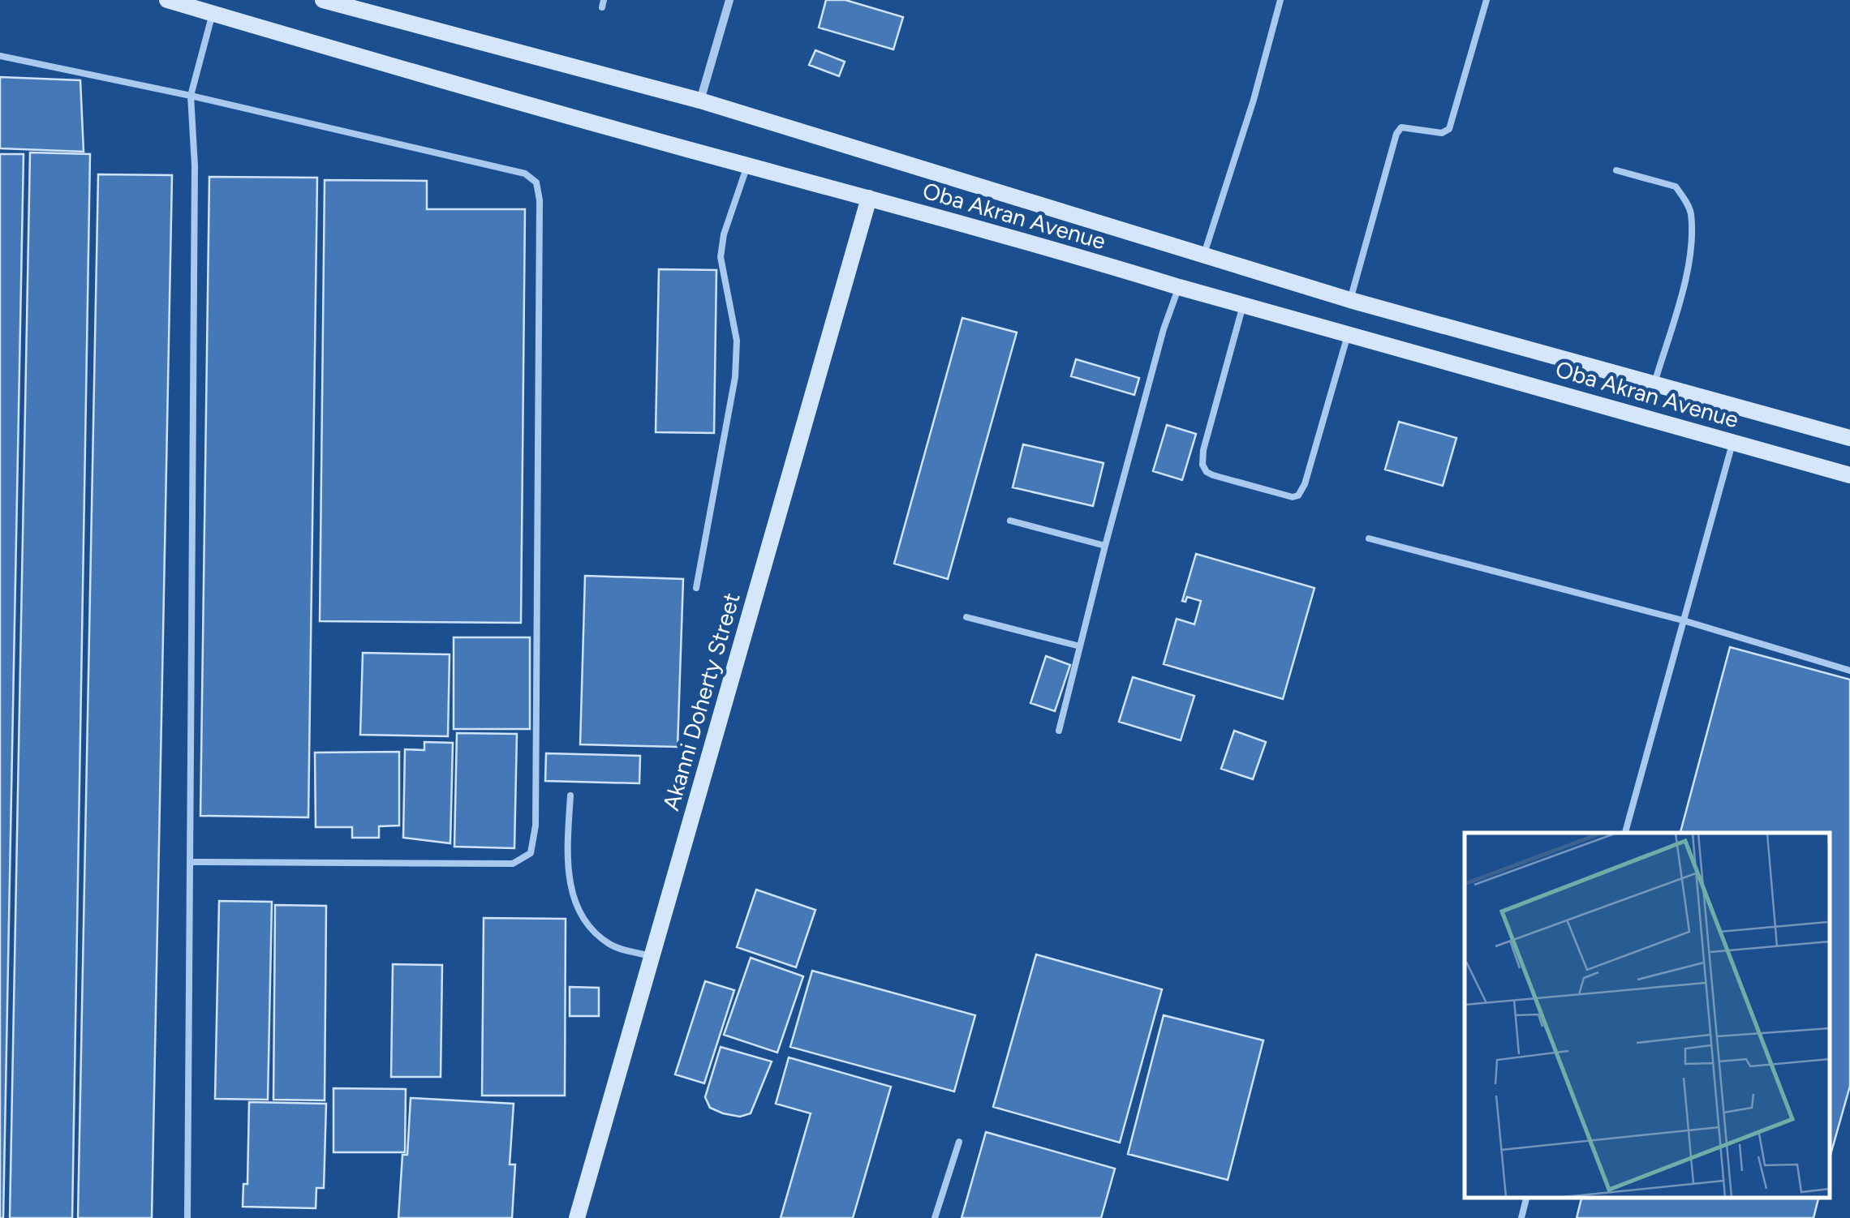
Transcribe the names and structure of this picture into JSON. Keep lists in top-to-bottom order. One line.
{"streets":{"main road":["Oba Akran Avenue","Akanni Doherty Street"]},"crossings":[["Oba Akran Avenue","Akanni Doherty Street"]]}
